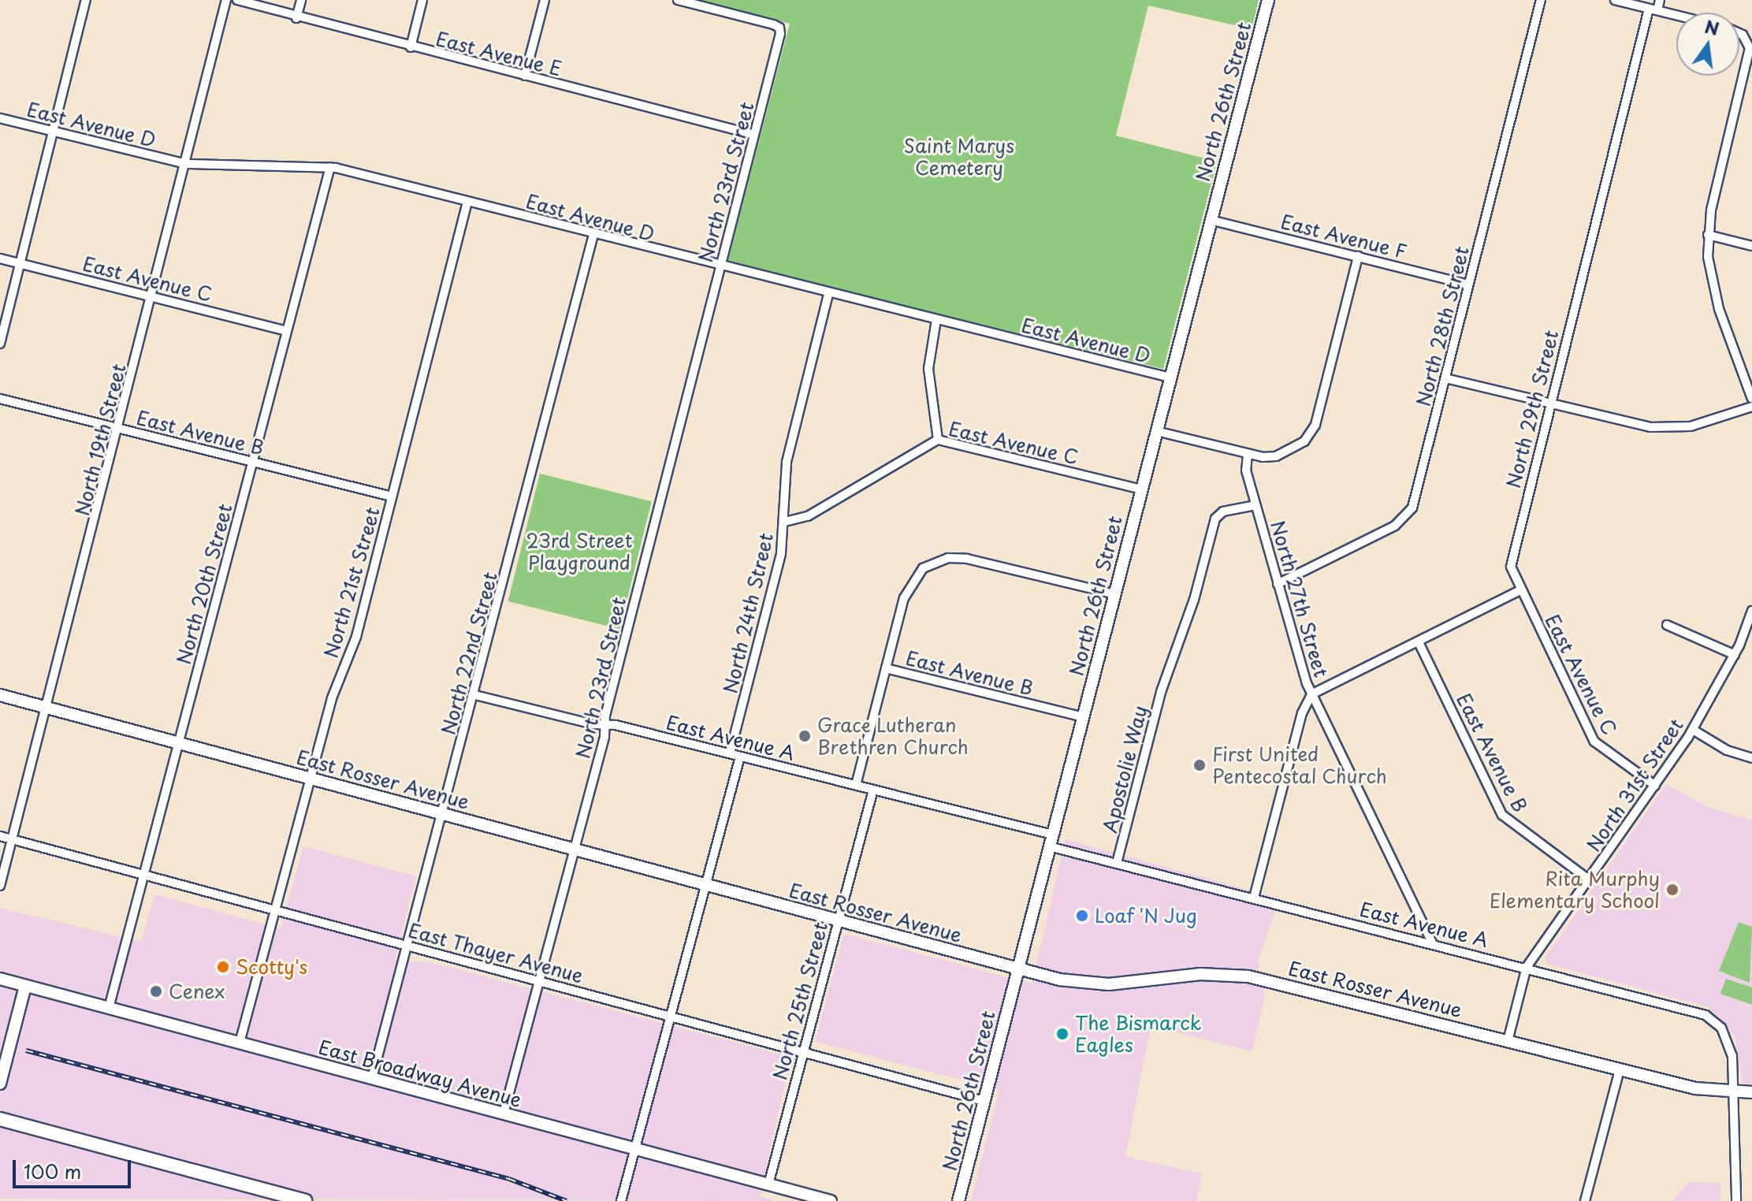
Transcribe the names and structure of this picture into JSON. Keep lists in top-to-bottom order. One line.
{"streets":{"street":["East Avenue E","North 26th Street","East Avenue D","North 23rd Street","East Avenue F","East Avenue C","North 28th Street","North 29th Street","East Avenue B","North 19th Street","North 21st Street","North 20th Street","North 27th Street","North 24th Street","North 22nd Street","East Avenue A","Apostolie Way","East Rosser Avenue","North 31st Street","East Thayer Avenue","North 25th Street","East Broadway Avenue"]},"crossings":[["East Avenue E","North 23rd Street"],["North 26th Street","East Avenue D"],["North 26th Street","East Avenue F"],["North 26th Street","East Avenue C"],["North 26th Street","East Avenue B"],["North 26th Street","East Avenue A"],["North 26th Street","East Rosser Avenue"],["North 26th Street","East Thayer Avenue"],["East Avenue D","North 23rd Street"],["East Avenue D","North 19th Street"],["East Avenue D","North 21st Street"],["East Avenue D","North 20th Street"],["East Avenue D","North 24th Street"],["East Avenue D","North 22nd Street"],["North 23rd Street","East Avenue A"],["North 23rd Street","East Rosser Avenue"],["North 23rd Street","East Thayer Avenue"],["North 23rd Street","East Broadway Avenue"],["East Avenue F","North 28th Street"],["East Avenue C","North 29th Street"],["East Avenue C","North 19th Street"],["East Avenue C","North 20th Street"],["East Avenue C","North 24th Street"],["East Avenue C","North 31st Street"],["North 28th Street","North 27th Street"],["East Avenue B","North 19th Street"],["East Avenue B","North 21st Street"],["East Avenue B","North 20th Street"],["East Avenue B","North 31st Street"],["North 19th Street","East Rosser Avenue"],["North 19th Street","East Thayer Avenue"],["North 21st Street","East Rosser Avenue"],["North 21st Street","East Thayer Avenue"],["North 21st Street","East Broadway Avenue"],["North 20th Street","East Rosser Avenue"],["North 20th Street","East Thayer Avenue"],["North 20th Street","East Broadway Avenue"],["North 27th Street","East Avenue A"],["North 27th Street","Apostolie Way"],["North 24th Street","East Avenue A"],["North 22nd Street","East Avenue A"],["North 22nd Street","East Rosser Avenue"],["North 22nd Street","East Thayer Avenue"],["North 22nd Street","East Broadway Avenue"],["East Avenue A","Apostolie Way"],["East Avenue A","East Rosser Avenue"],["East Avenue A","North 31st Street"],["East Avenue A","North 25th Street"],["East Rosser Avenue","North 31st Street"],["East Rosser Avenue","North 25th Street"],["East Thayer Avenue","North 25th Street"],["North 25th Street","East Broadway Avenue"]],"parks":["Saint Marys Cemetery","23rd Street Playground"],"places":["Grace Lutheran Brethren Church","First United Pentecostal Church","Rita Murphy Elementary School","Loaf 'N Jug","Scotty's","Cenex","The Bismarck Eagles"],"scale_bar":"100 m","north":"top"}
